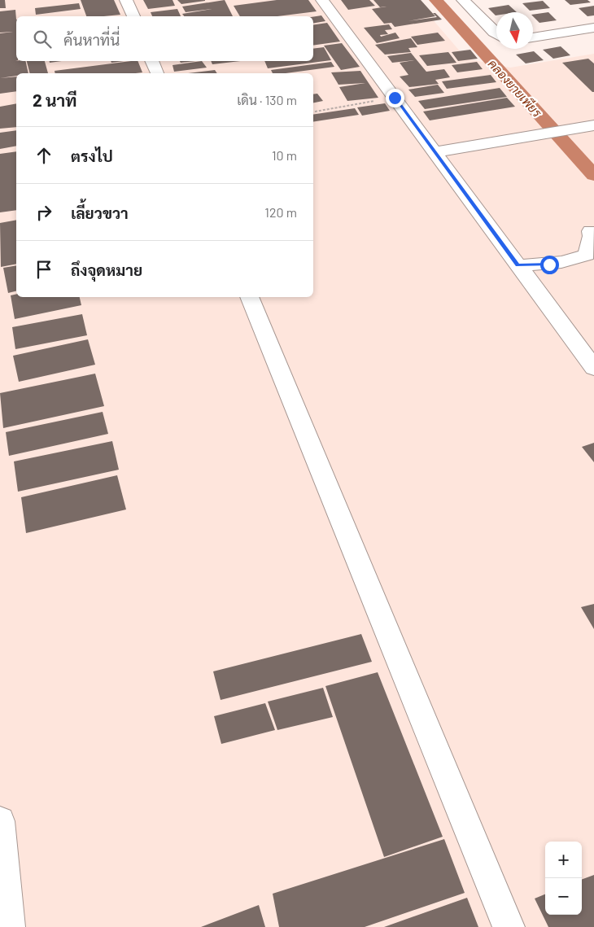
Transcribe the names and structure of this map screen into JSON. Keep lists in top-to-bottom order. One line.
{"water":["คลองยายเพียร"],"north":"bottom","page":{"search":"ค้นหาที่นี่","heading":["2 นาที","เดิน · 130 m"],"list":[["ตรงไป","10 m"],["เลี้ยวขวา","120 m"],"ถึงจุดหมาย"],"map_buttons":["+","−"]}}
